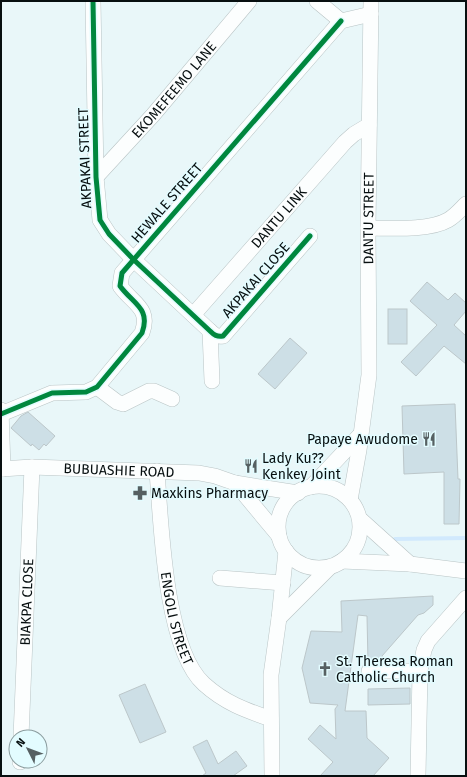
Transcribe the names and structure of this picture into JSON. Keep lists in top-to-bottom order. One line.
{"streets":{"street":["EKOMEFEEMO LANE","AKPAKAI STREET","HEWALE STREET","DANTU LINK","DANTU STREET","AKPAKAI CLOSE","BUBUASHIE ROAD","BIAKPA CLOSE","ENGOLI STREET"]},"crossings":[["EKOMEFEEMO LANE","AKPAKAI STREET"],["AKPAKAI STREET","HEWALE STREET"],["AKPAKAI STREET","DANTU LINK"],["AKPAKAI STREET","AKPAKAI CLOSE"],["DANTU LINK","DANTU STREET"],["DANTU STREET","BUBUASHIE ROAD"],["BUBUASHIE ROAD","BIAKPA CLOSE"],["BUBUASHIE ROAD","ENGOLI STREET"]],"places":{"restaurant":["Papaye Awudome","Lady Ku?? Kenkey Joint"],"pharmacy":["Maxkins Pharmacy"],"church":["St. Theresa Roman Catholic Church"]},"north":"top left"}
